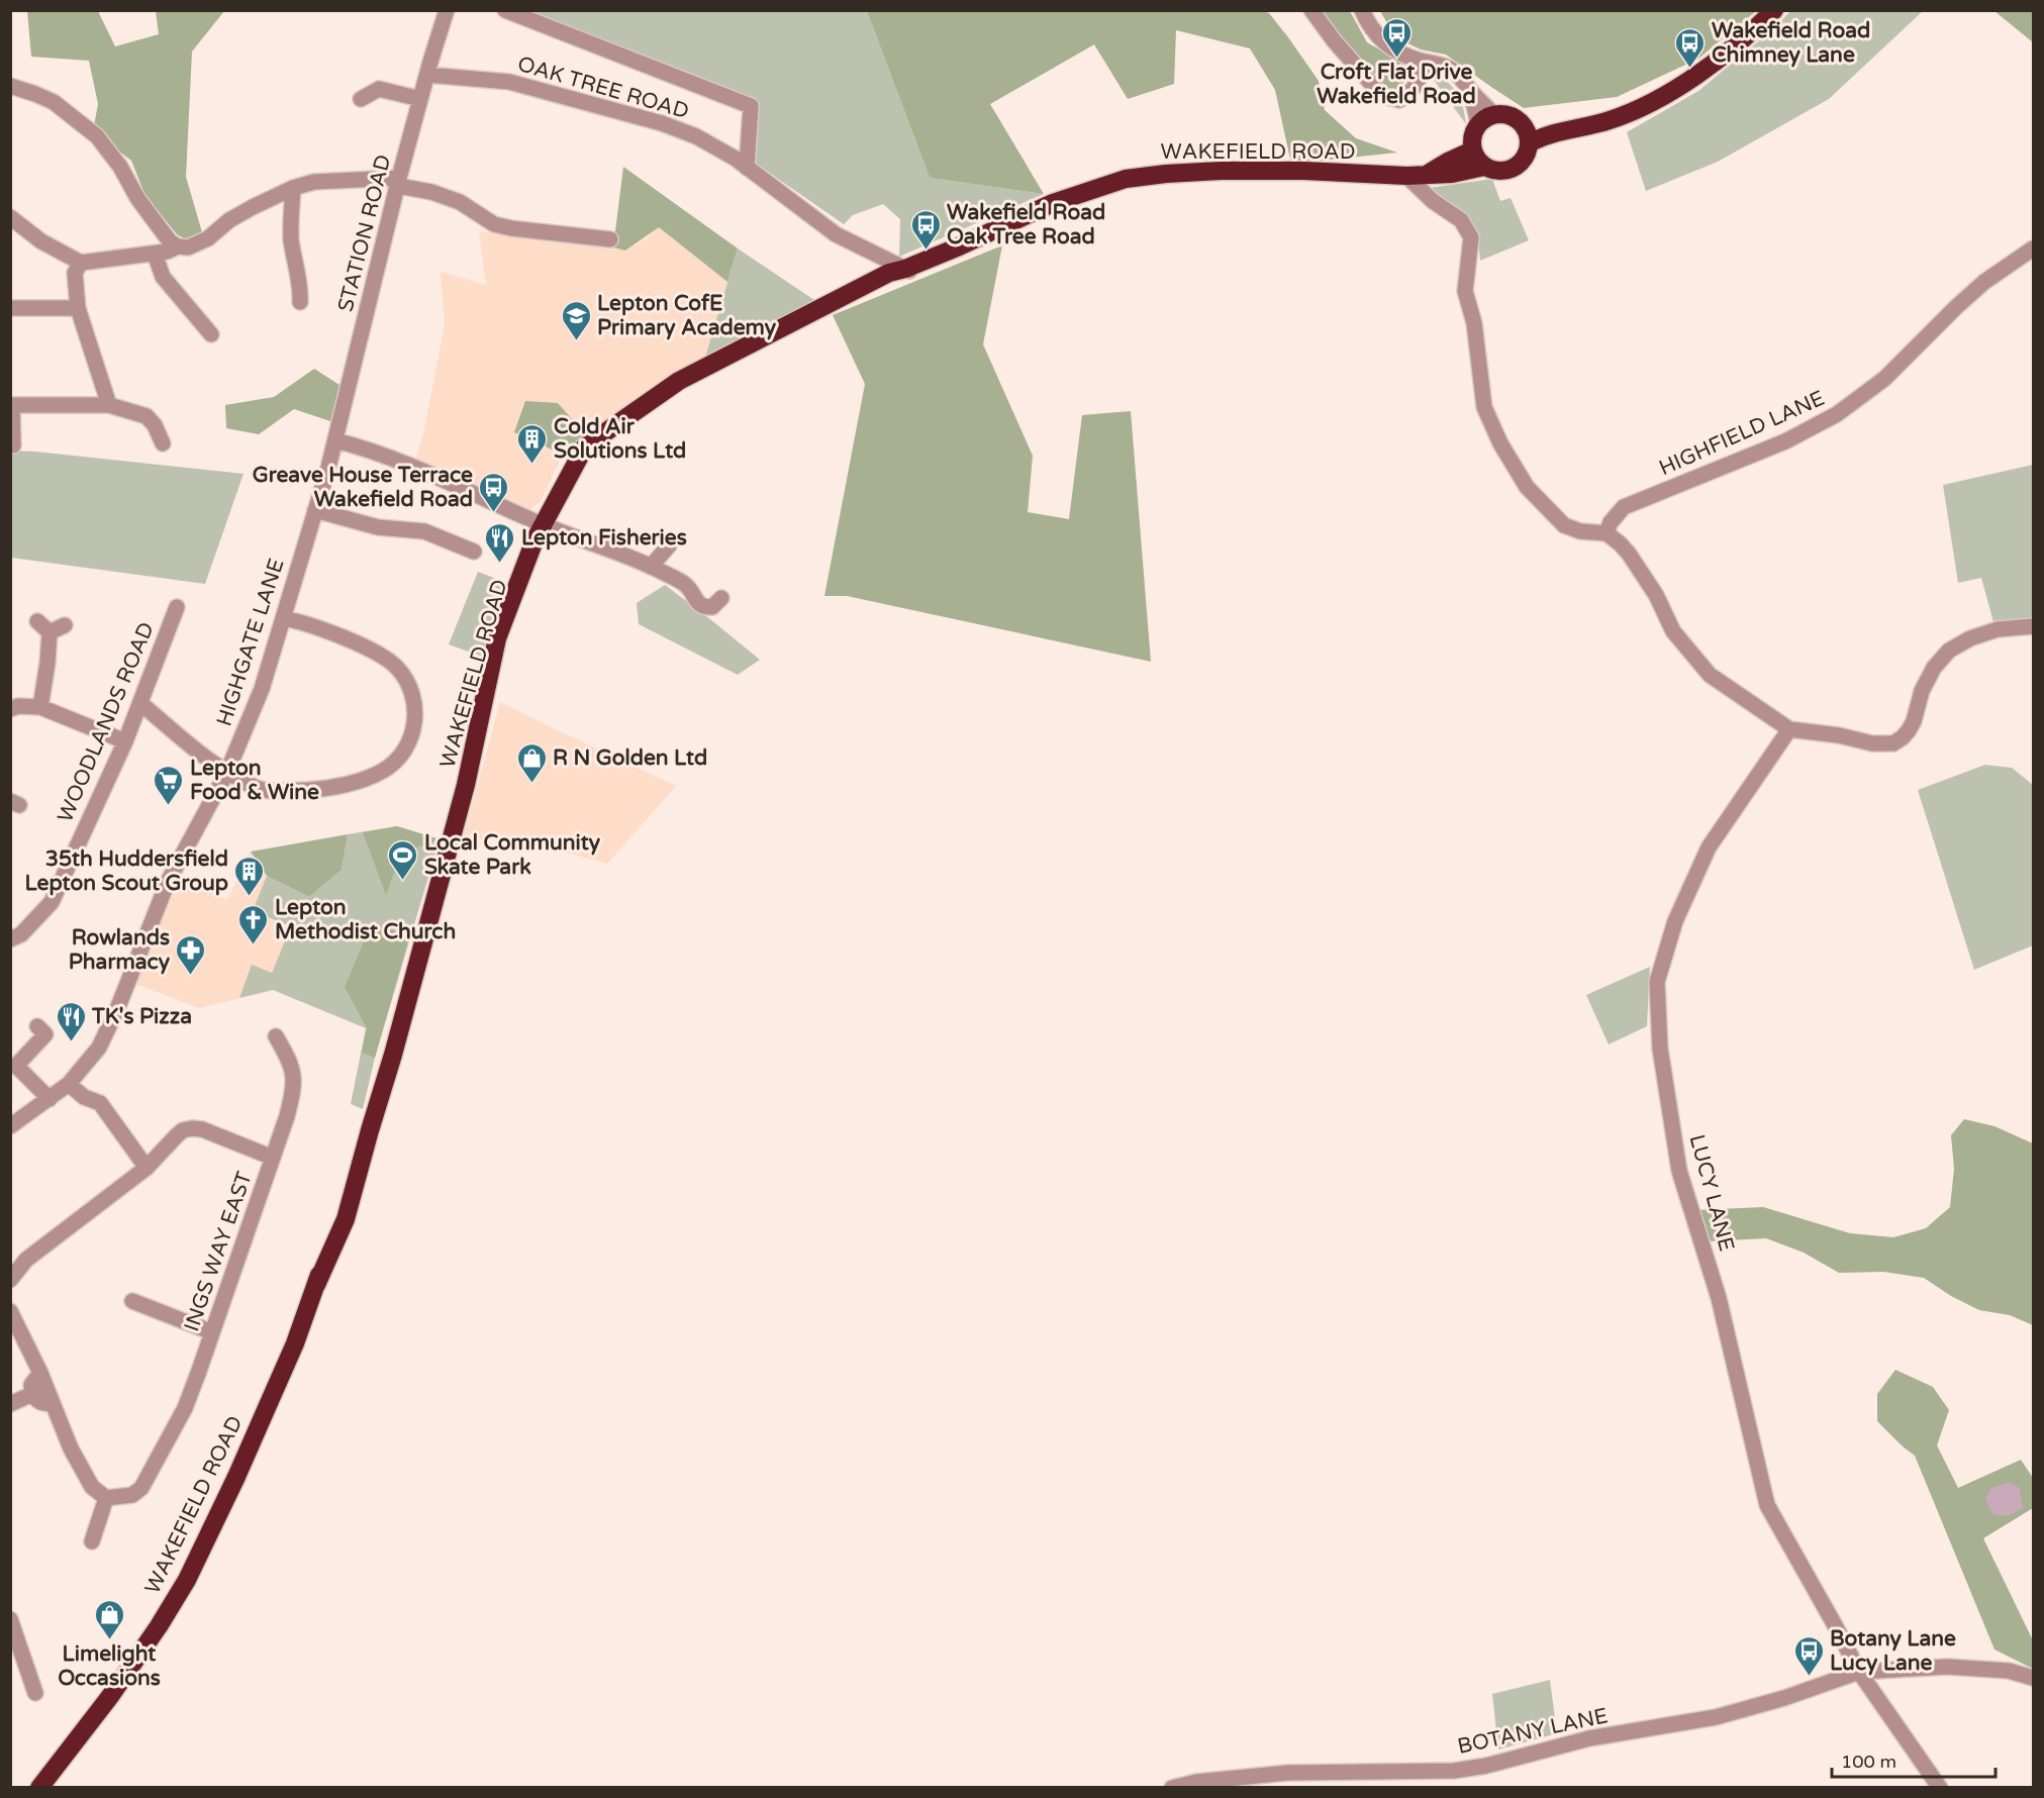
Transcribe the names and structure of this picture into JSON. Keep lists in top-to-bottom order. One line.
{"streets":{"highway":["WAKEFIELD ROAD"],"street":["OAK TREE ROAD","STATION ROAD","HIGHFIELD LANE","HIGHGATE LANE","WOODLANDS ROAD","LUCY LANE","INGS WAY EAST","BOTANY LANE"]},"crossings":[["OAK TREE ROAD","WAKEFIELD ROAD"],["OAK TREE ROAD","STATION ROAD"],["STATION ROAD","HIGHGATE LANE"],["LUCY LANE","BOTANY LANE"]],"places":{"bus stop":["Croft Flat Drive Wakefield Road","Wakefield Road Chimney Lane","Wakefield Road Oak Tree Road","Greave House Terrace Wakefield Road","Botany Lane Lucy Lane"],"school or university":["Lepton CofE Primary Academy"],"building":["Cold Air Solutions Ltd","35th Huddersfield Lepton Scout Group"],"restaurant":["Lepton Fisheries","TK's Pizza"],"shop":["R N Golden Ltd","Limelight Occasions"],"supermarket":["Lepton Food & Wine"],"sports":["Local Community Skate Park"],"church":["Lepton Methodist Church"],"pharmacy":["Rowlands Pharmacy"]},"scale_bar":"100 m"}
